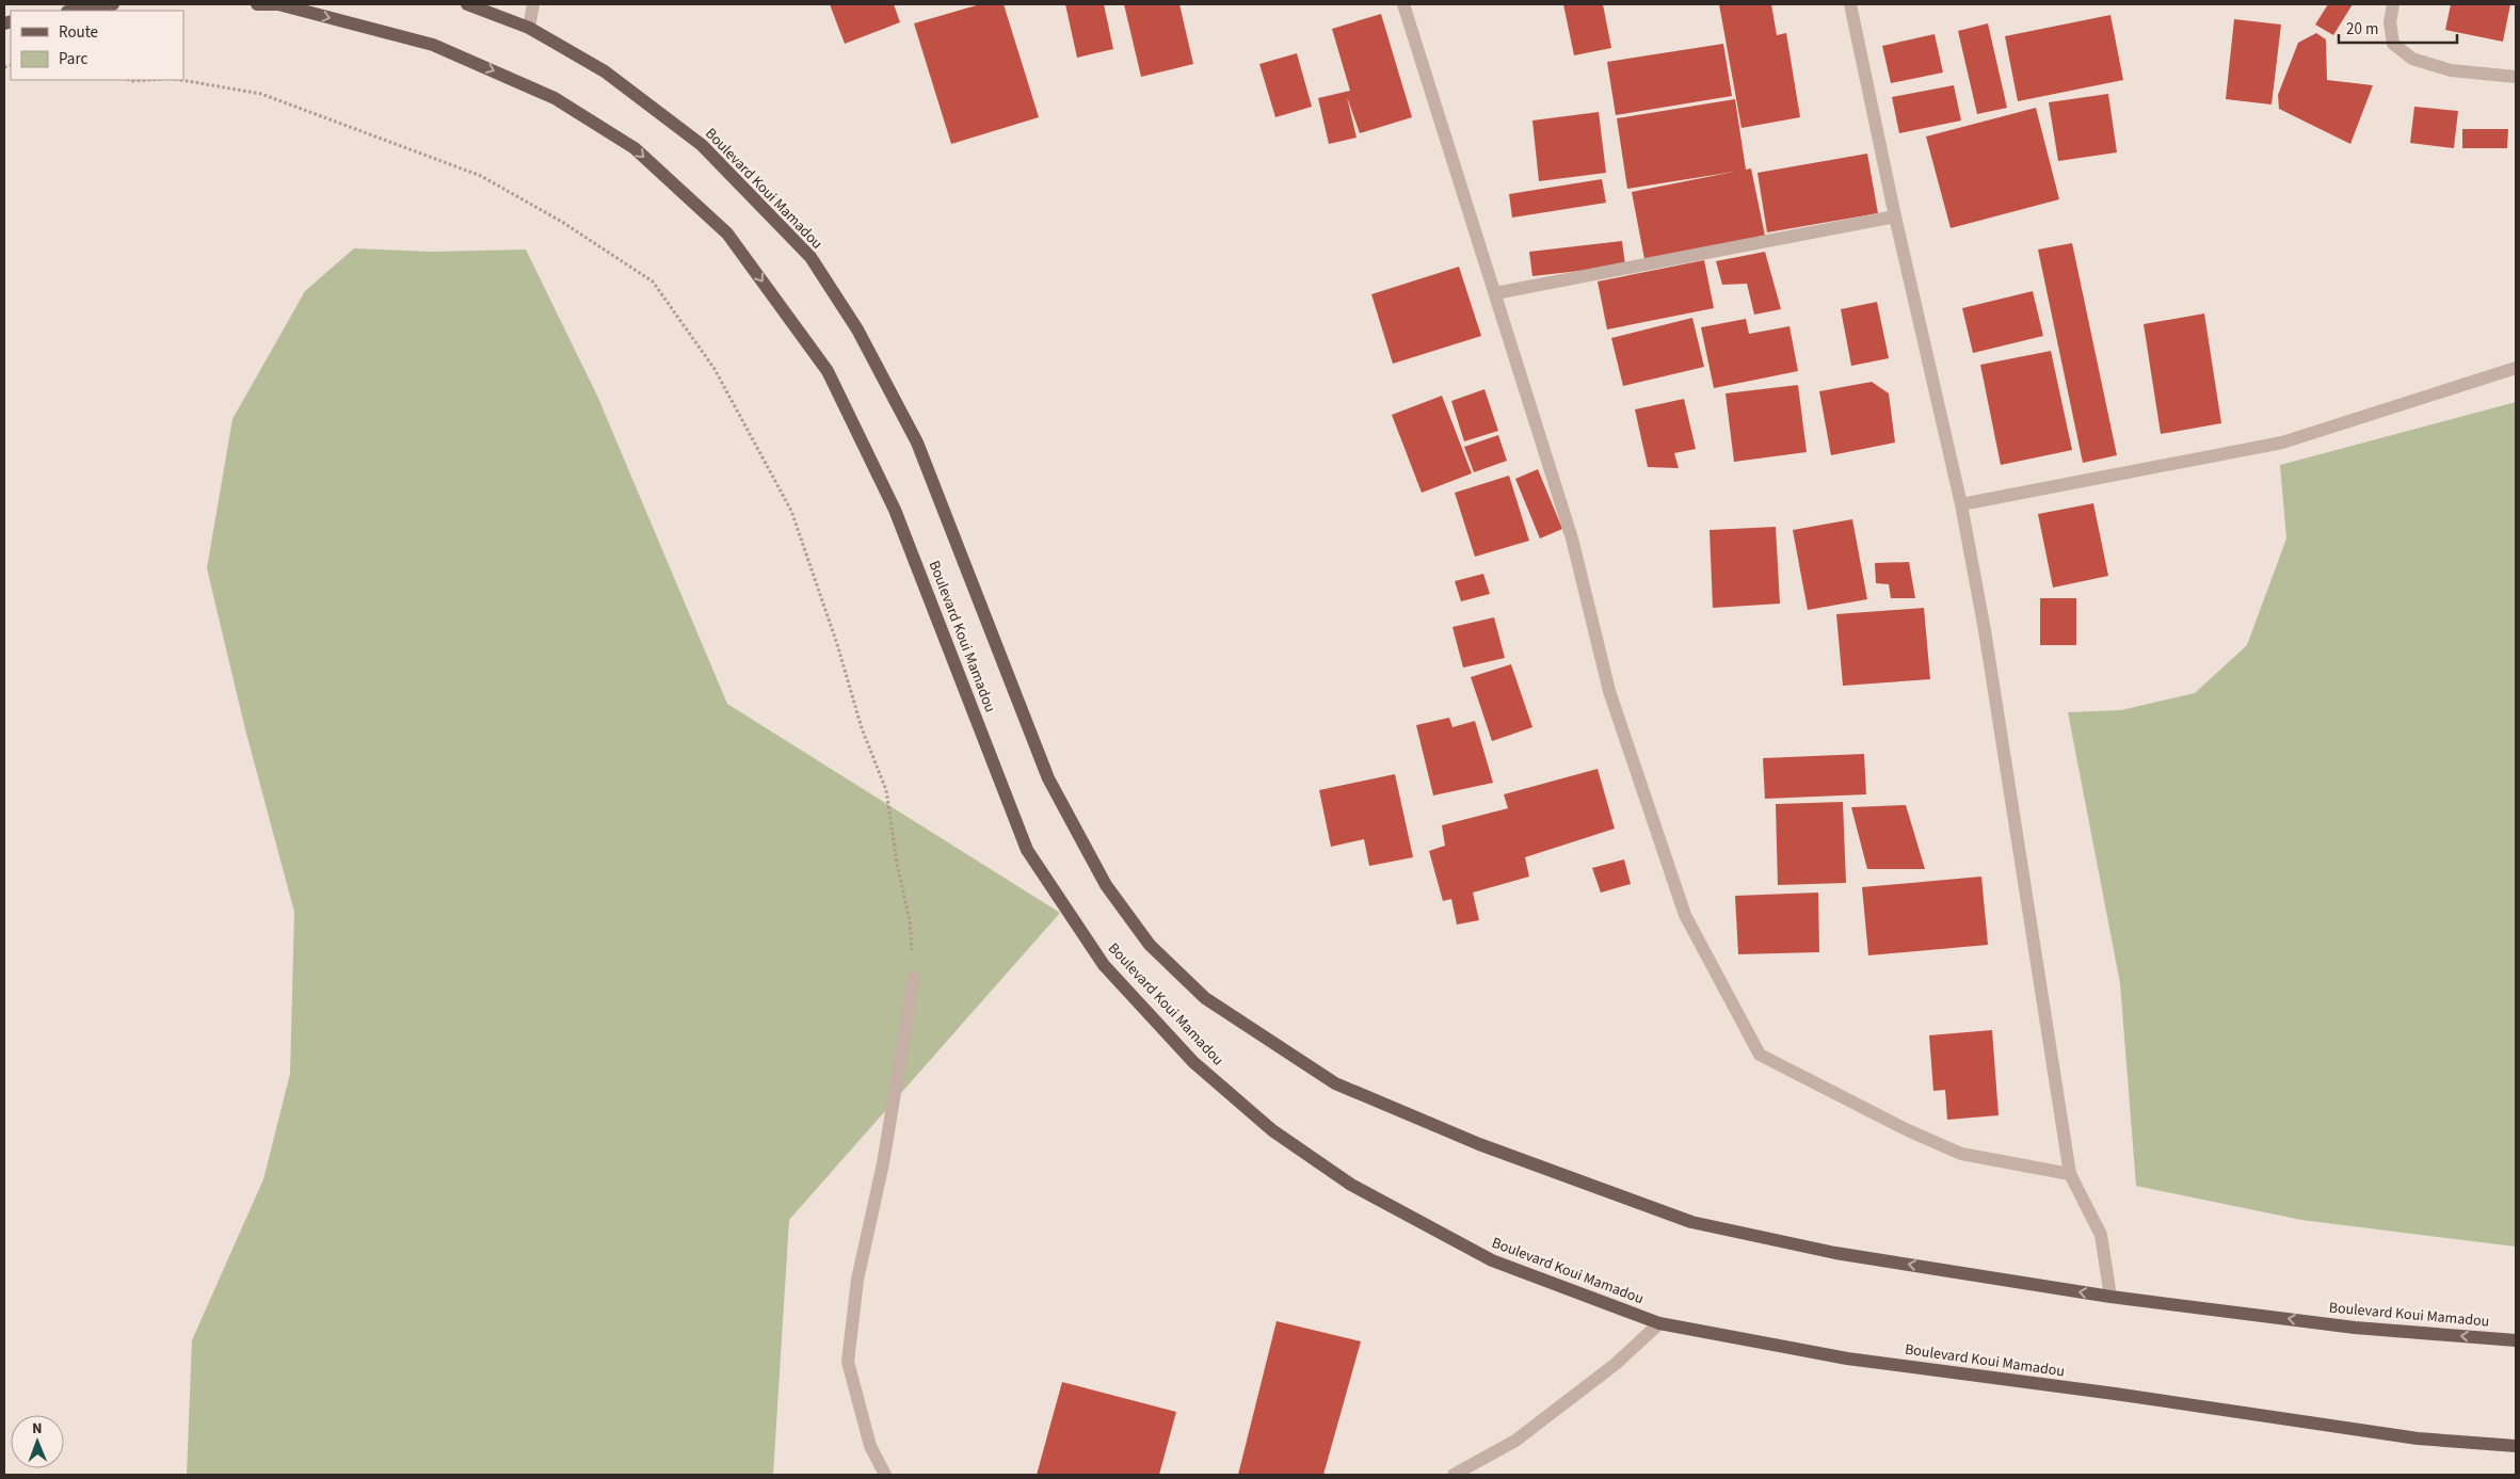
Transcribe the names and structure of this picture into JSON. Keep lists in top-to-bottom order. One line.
{"streets":{"main road":["Boulevard Koui Mamadou"]},"legend":["Route","Parc"],"scale_bar":"20 m","north":"top"}
